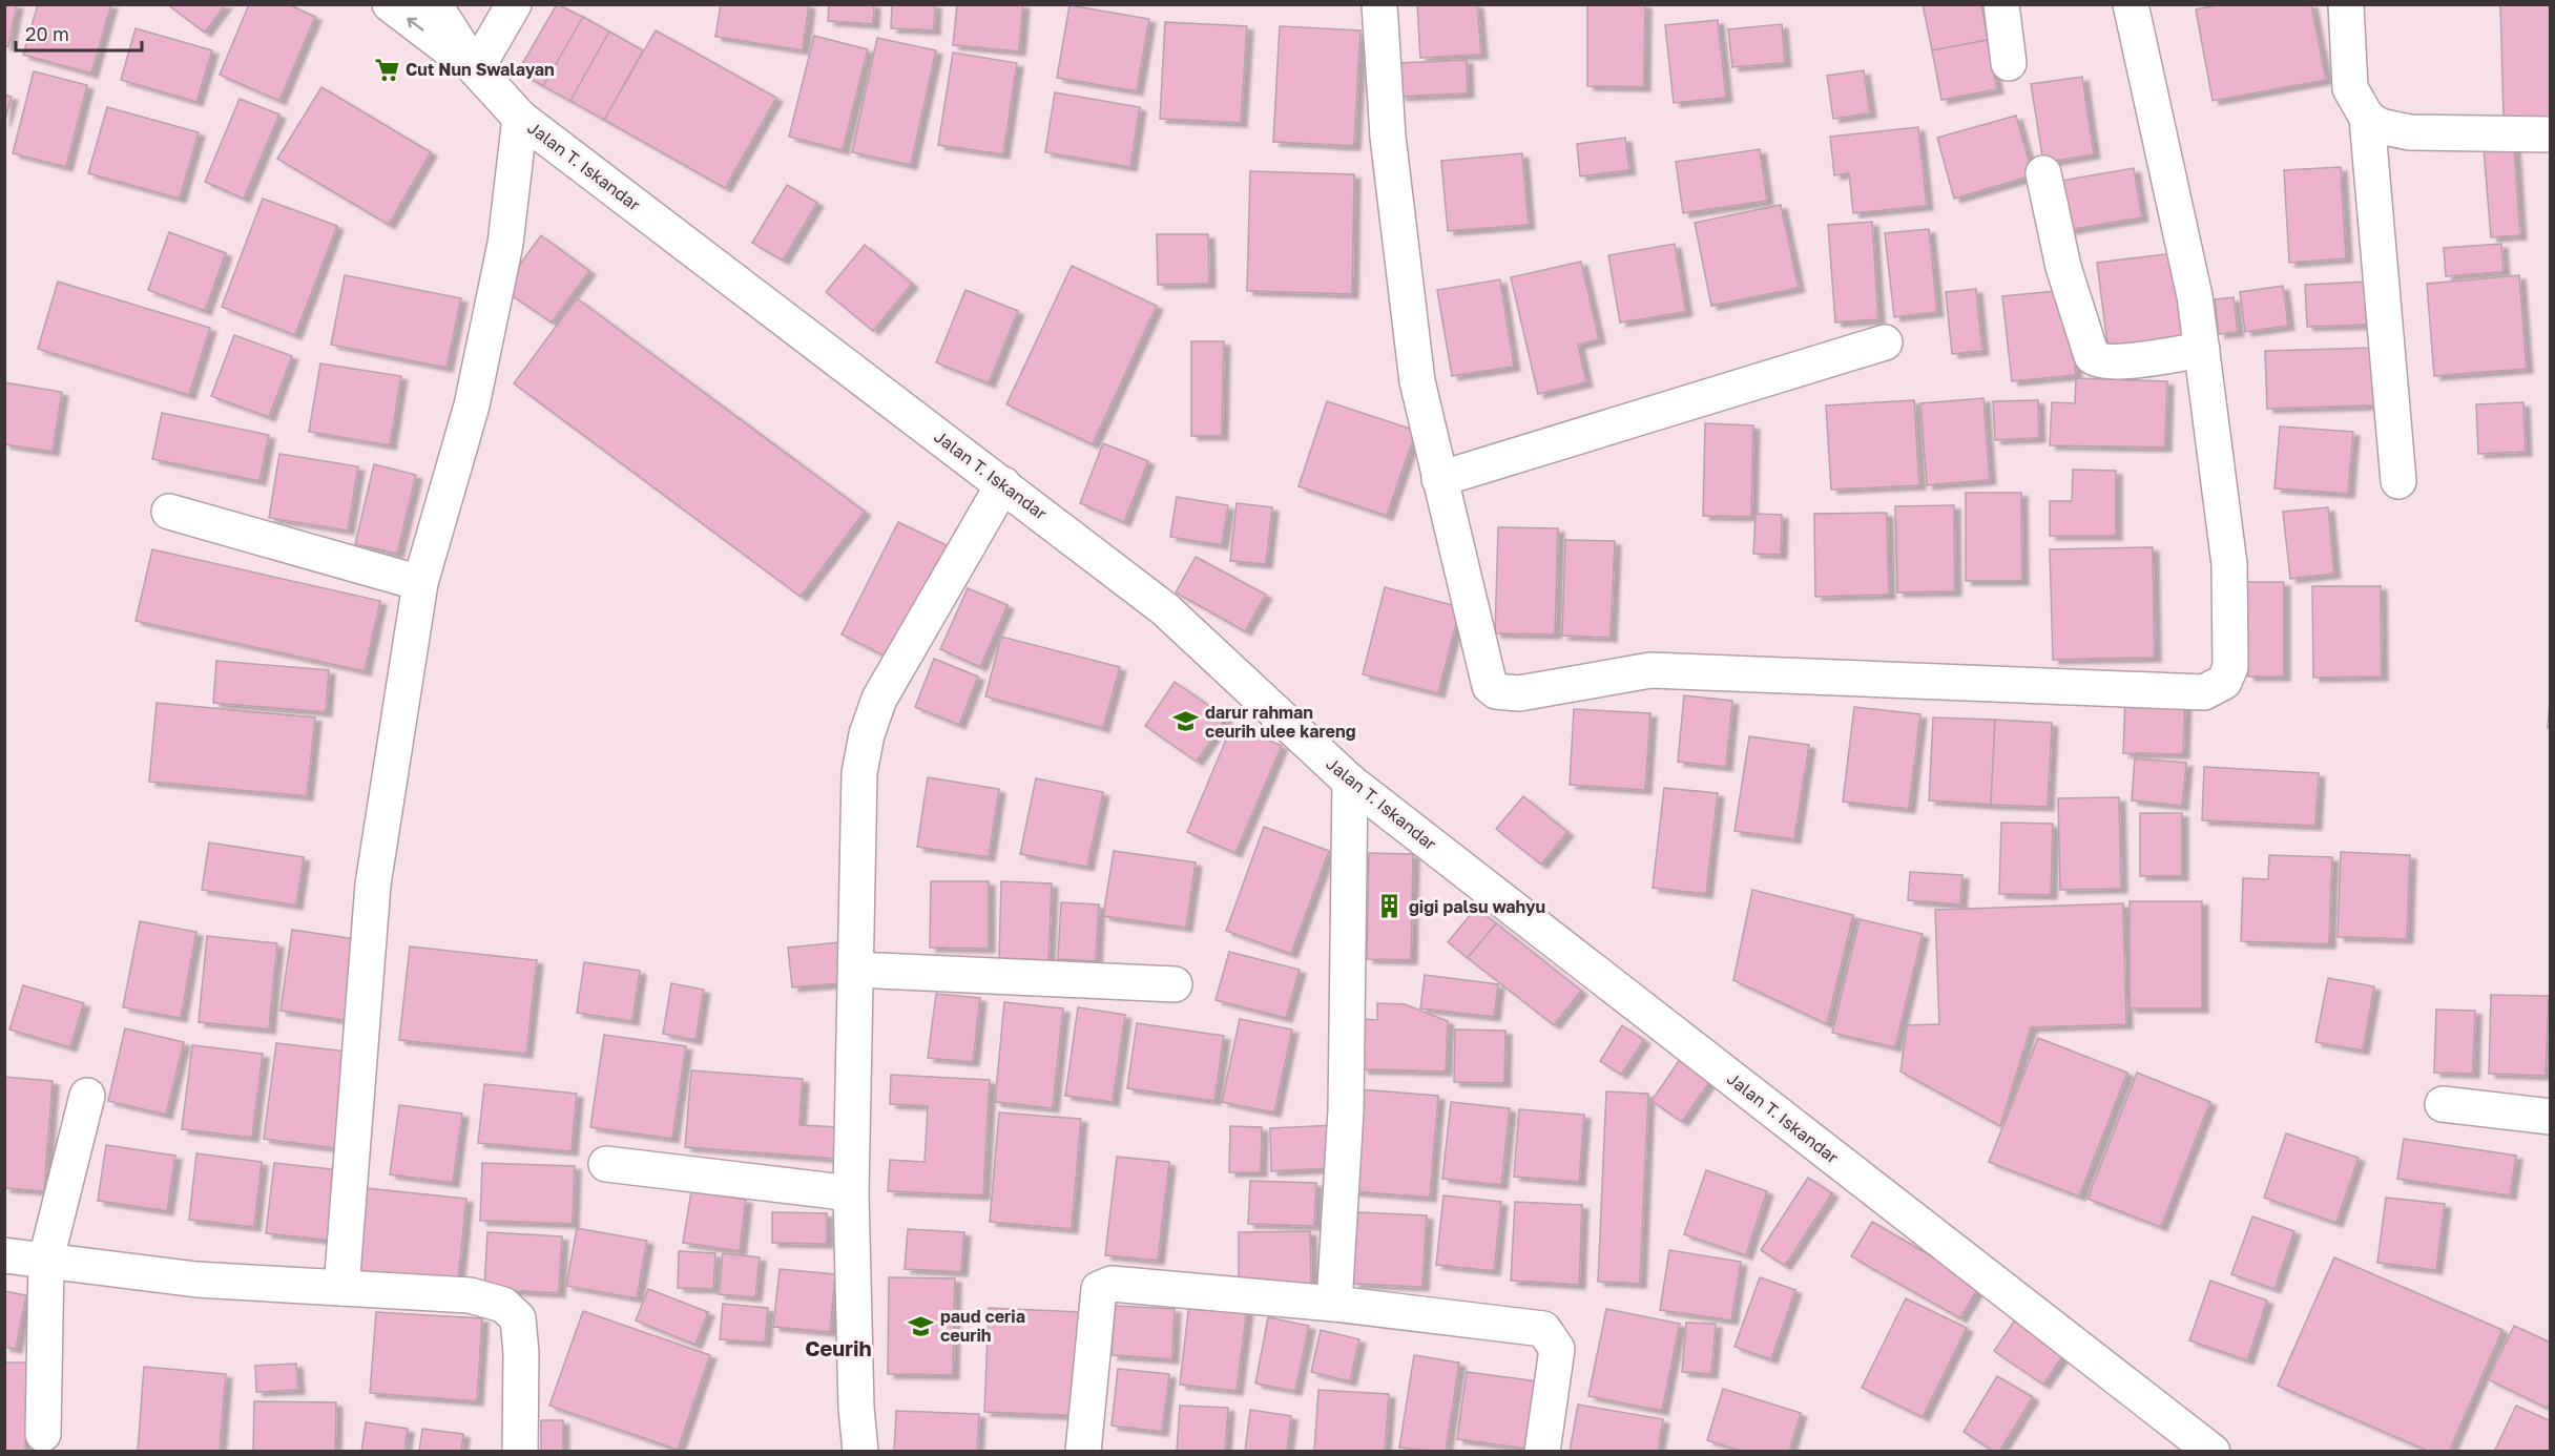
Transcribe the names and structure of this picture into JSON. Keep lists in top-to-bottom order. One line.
{"streets":{"street":["Jalan T. Iskandar"]},"districts":["Ceurih"],"places":{"supermarket":["Cut Nun Swalayan"],"school or university":["darur rahman ceurih ulee kareng","paud ceria ceurih"],"building":["gigi palsu wahyu"]},"scale_bar":"20 m"}
